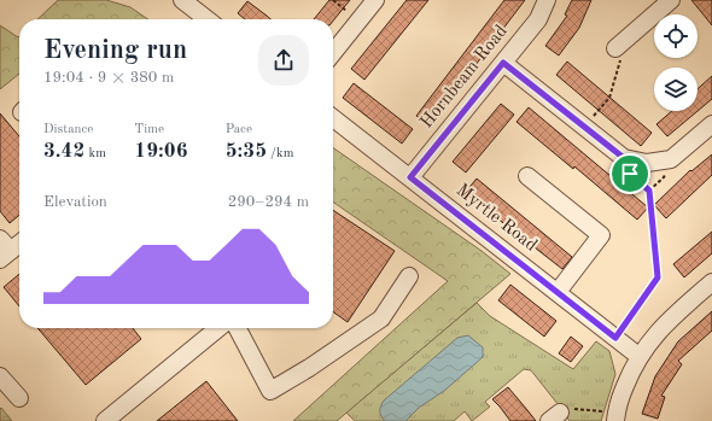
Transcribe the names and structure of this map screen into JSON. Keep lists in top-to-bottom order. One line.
{"streets":{"street":["Hornbeam Road","Myrtle Road"]},"crossings":[["Hornbeam Road","Myrtle Road"]],"page":{"heading":["Evening run","19:04 · 9 × 380 m"],"stats":[["Distance","3.42 km"],["Time","19:06"],["Pace","5:35 /km"]],"chart":["Elevation","290–294 m"]}}
